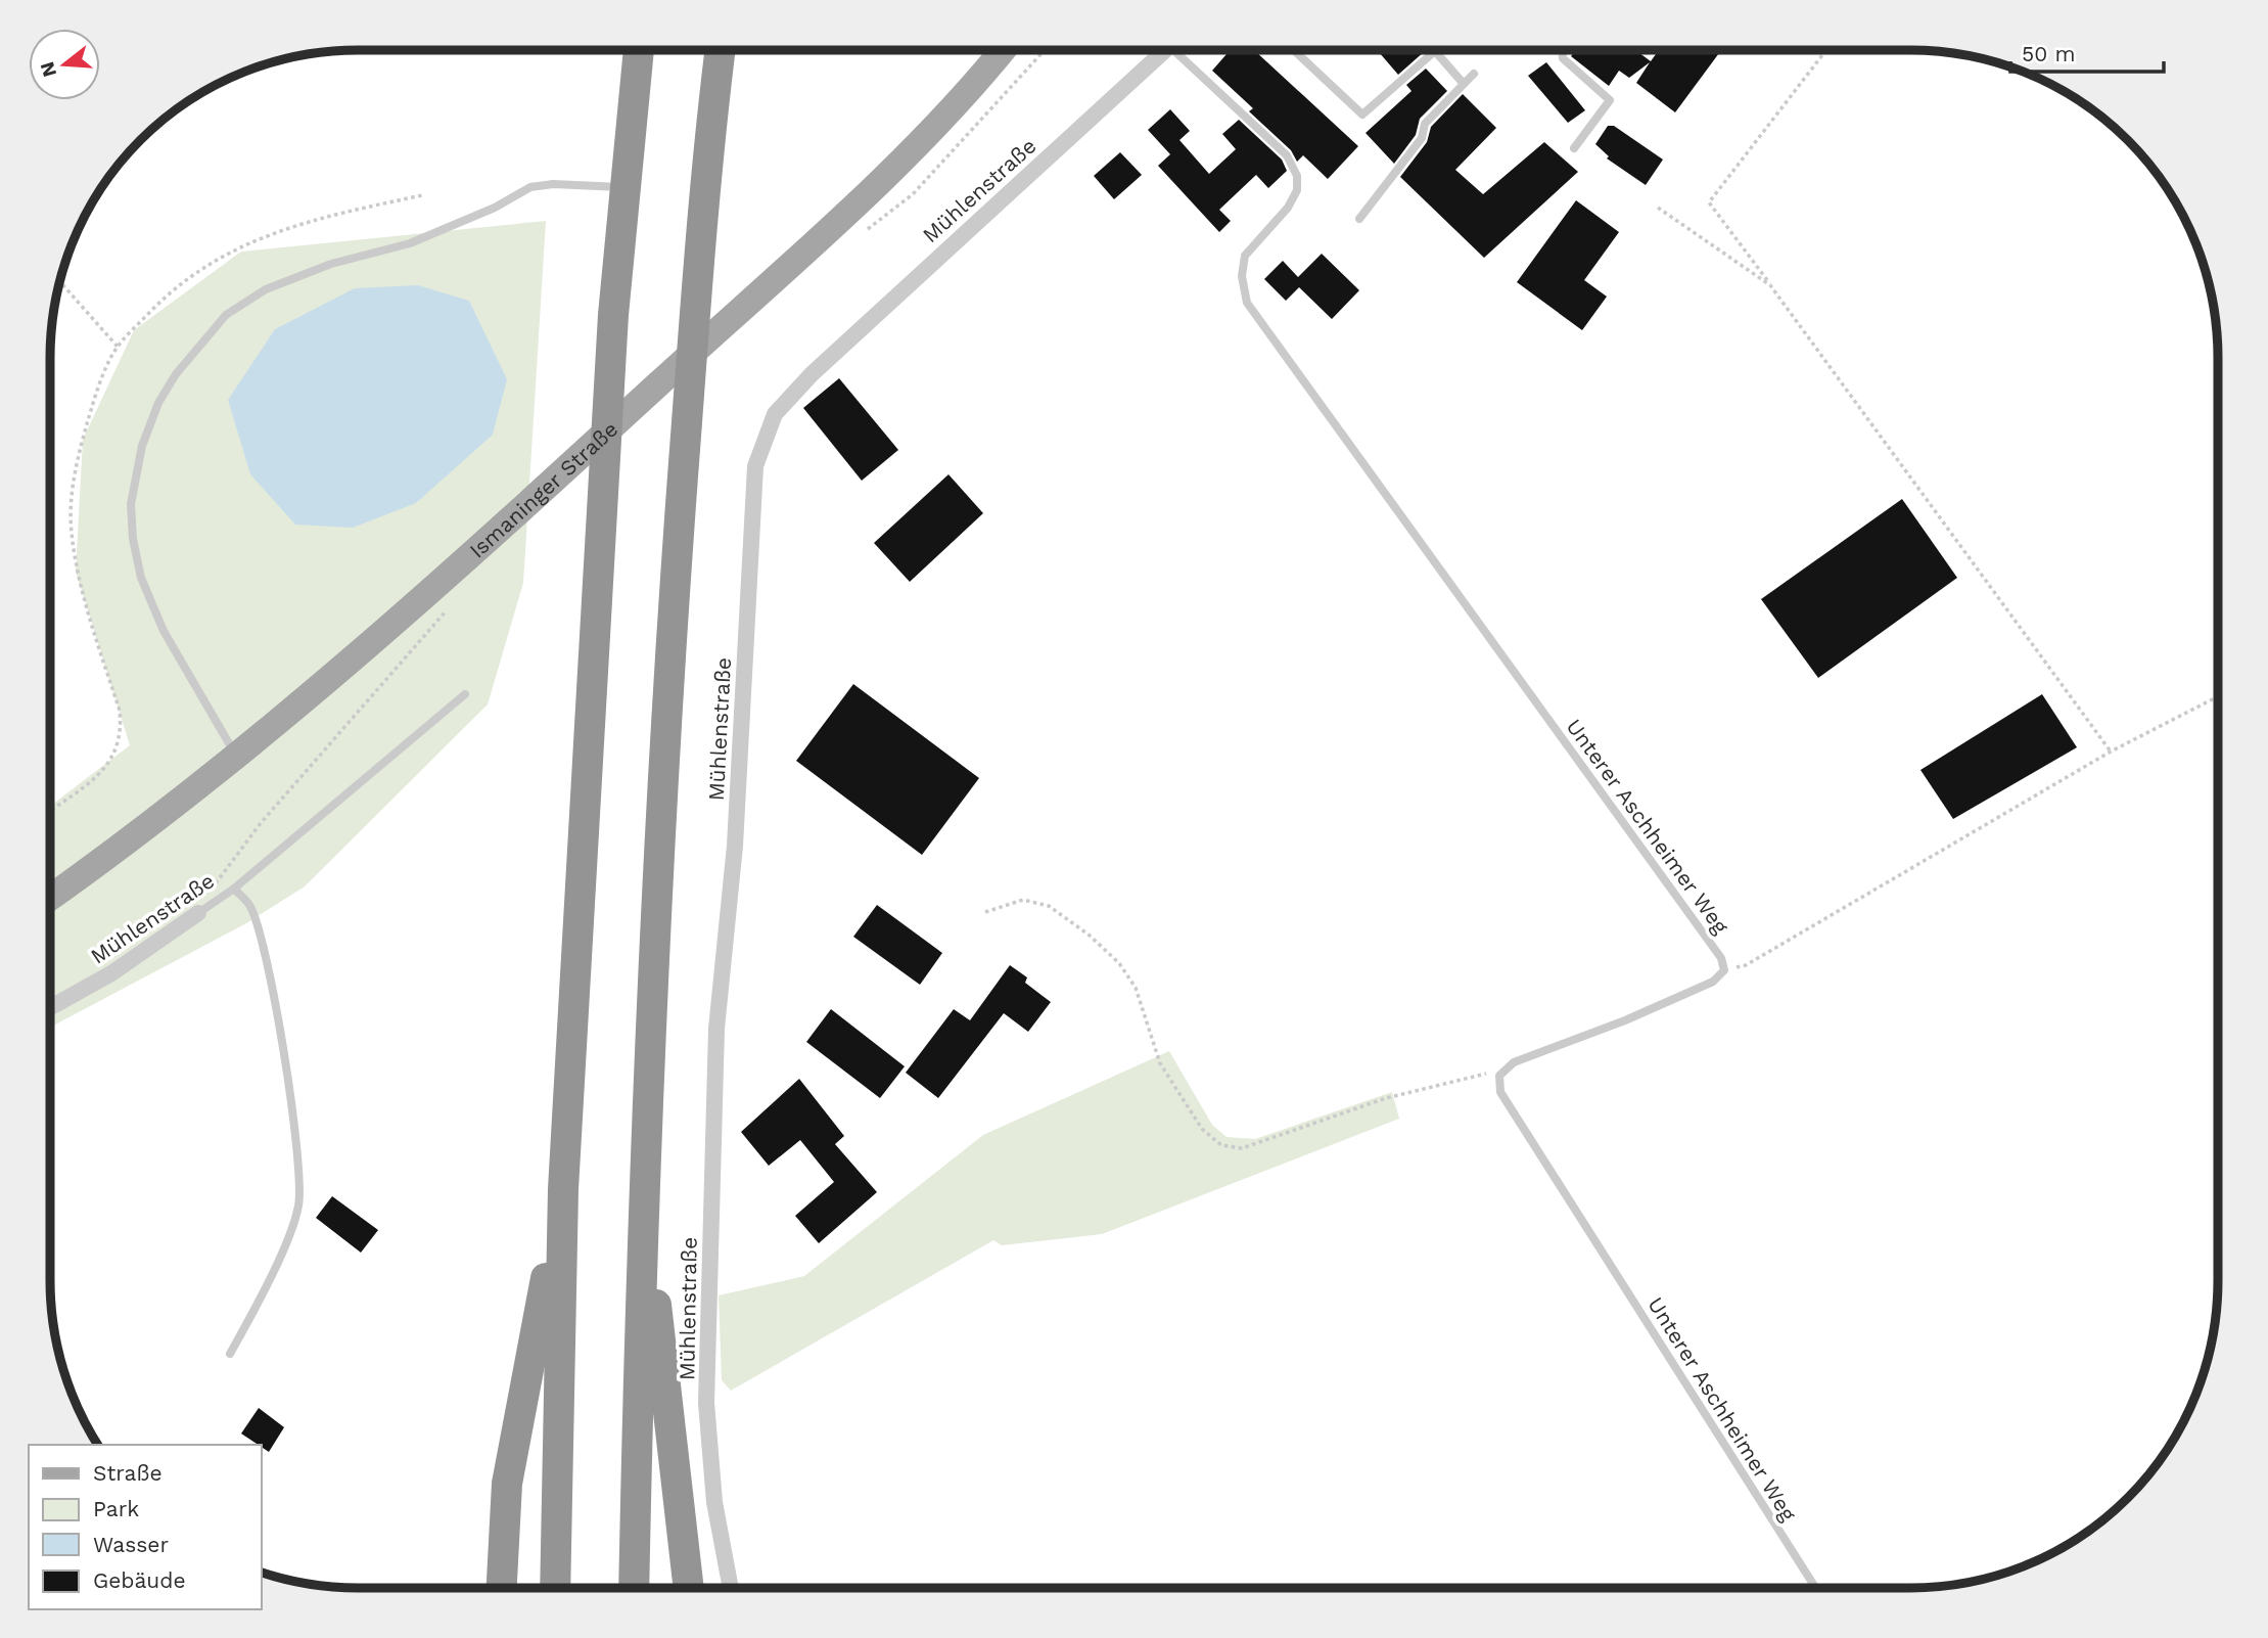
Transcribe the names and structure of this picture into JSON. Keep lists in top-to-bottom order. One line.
{"streets":{"main road":["Ismaninger Straße"],"street":["Mühlenstraße"],"lane":["Unterer Aschheimer Weg"]},"legend":["Straße","Park","Wasser","Gebäude"],"scale_bar":"50 m","north":"left"}
